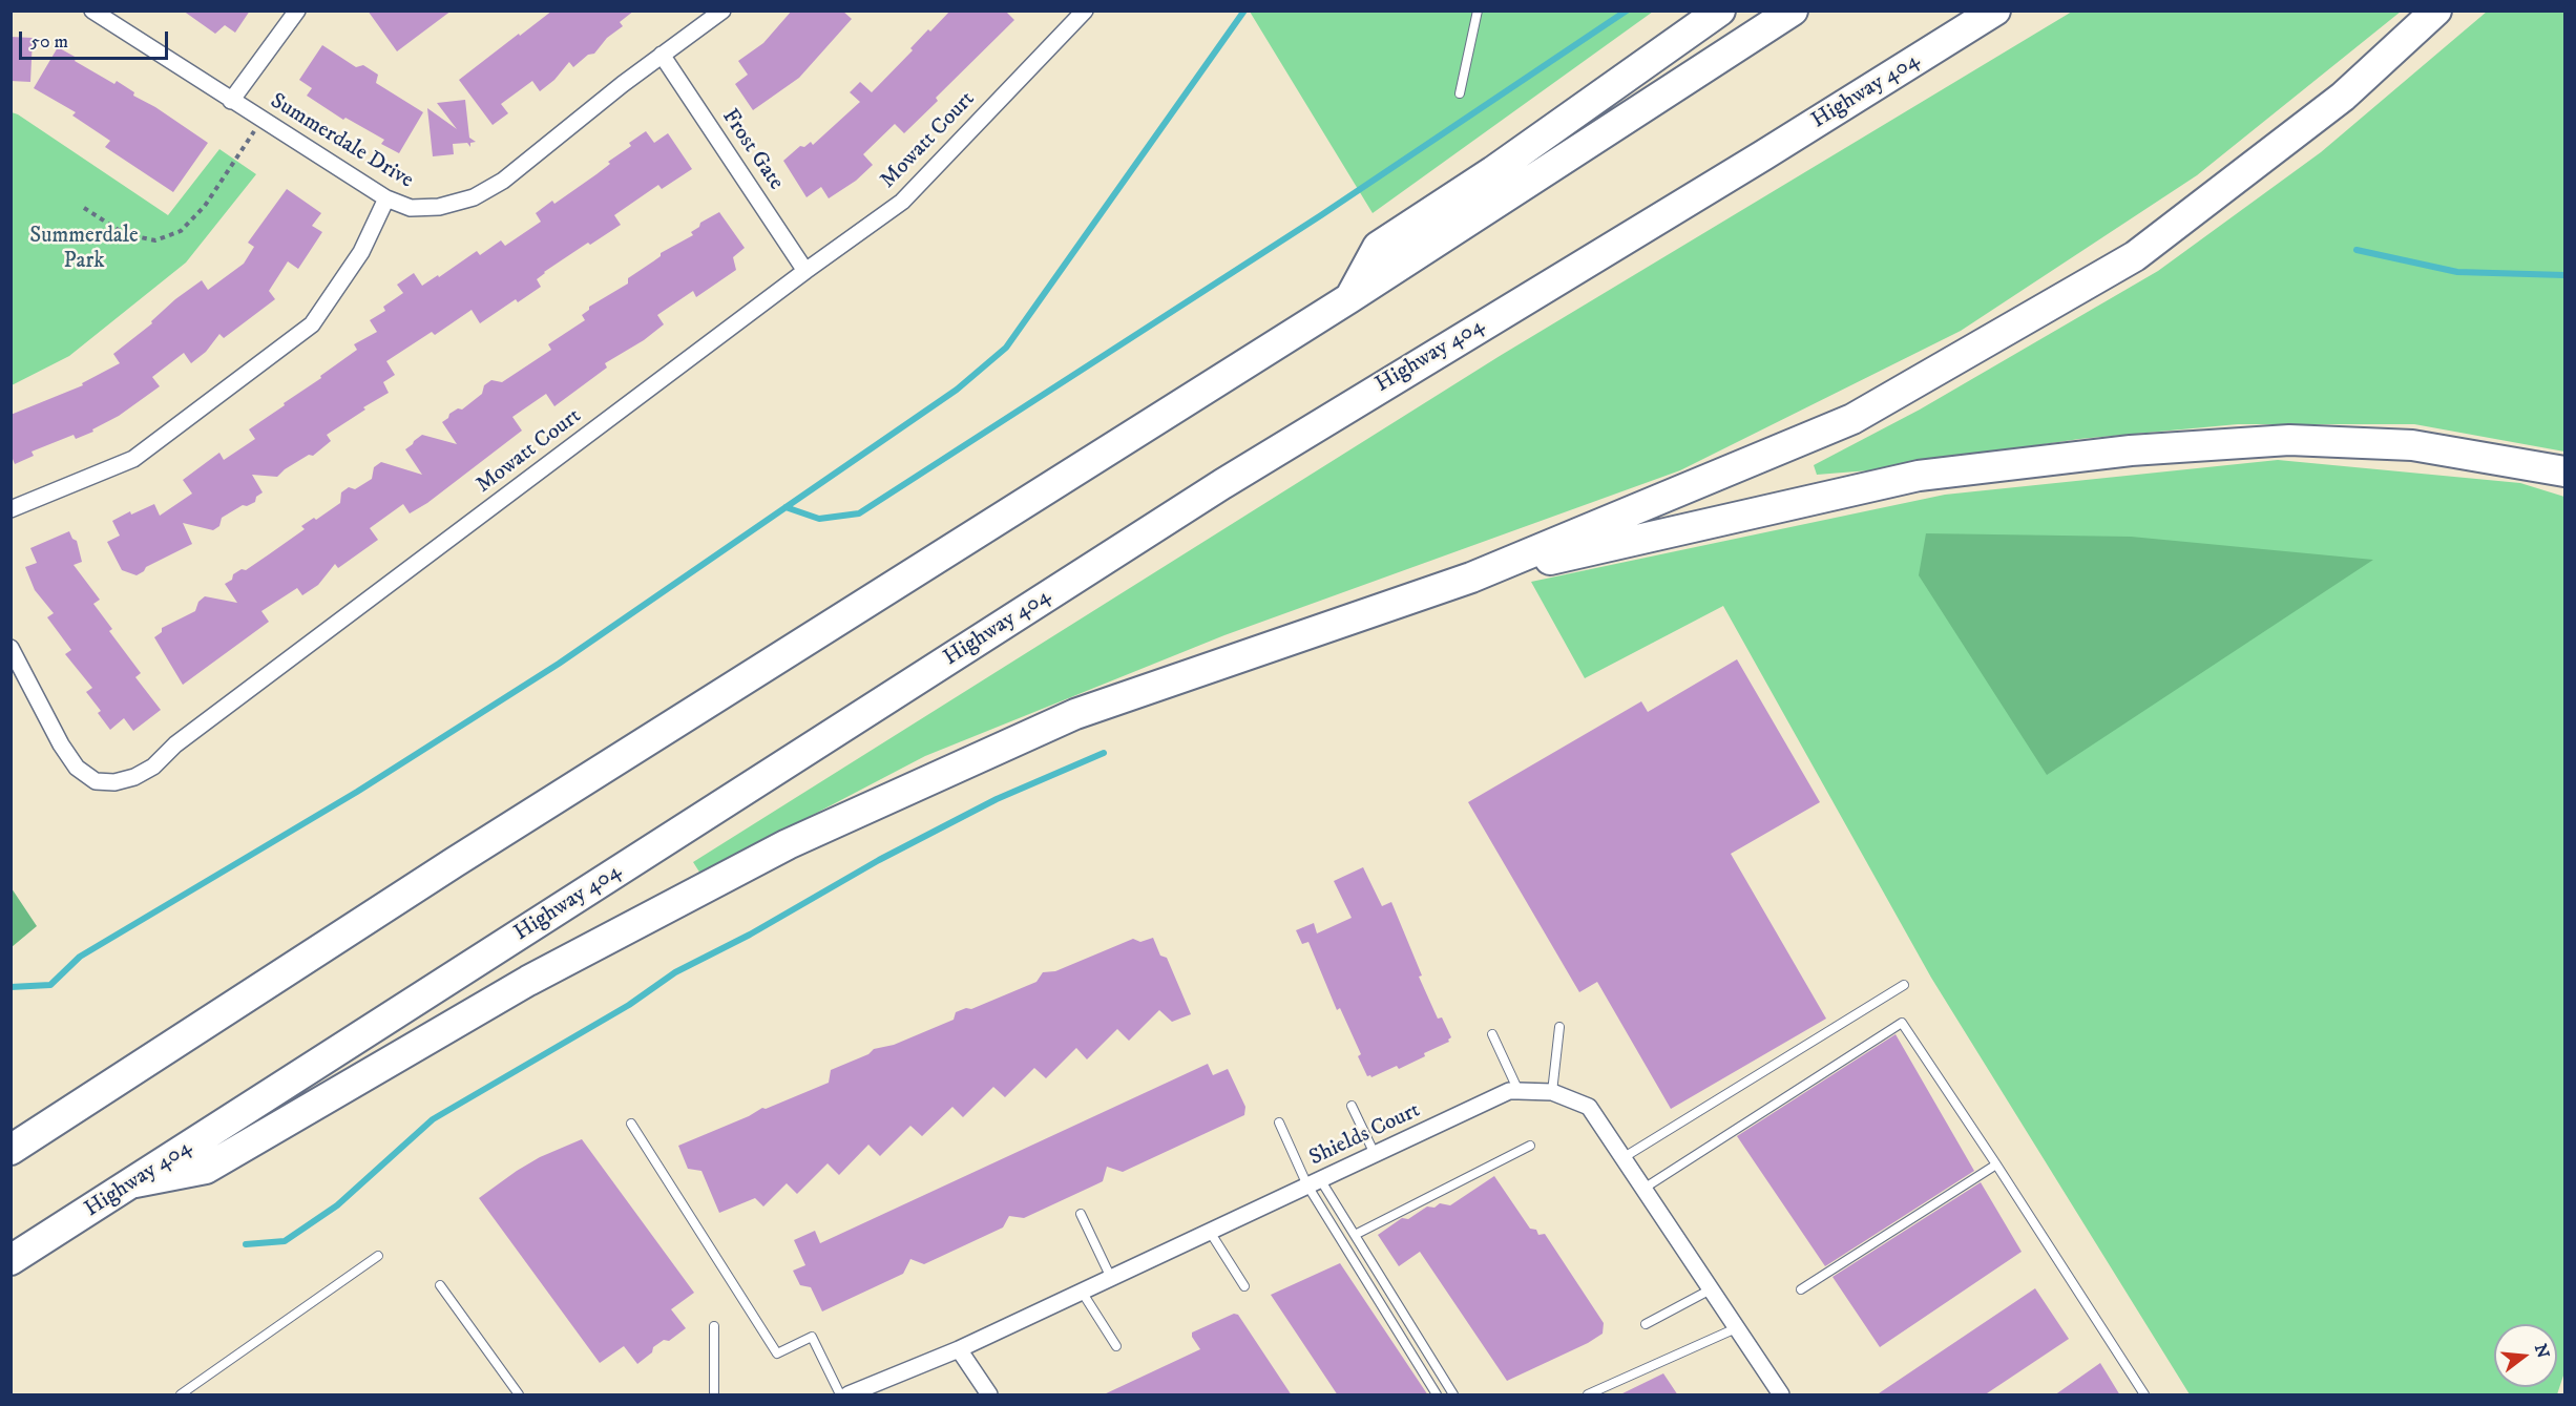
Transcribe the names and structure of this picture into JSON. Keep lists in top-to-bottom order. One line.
{"streets":{"highway":["Highway 404"],"street":["Mowatt Court","Summerdale Drive","Frost Gate","Shields Court"]},"crossings":[["Mowatt Court","Frost Gate"],["Summerdale Drive","Frost Gate"]],"parks":["Summerdale Park"],"scale_bar":"50 m","north":"right"}
